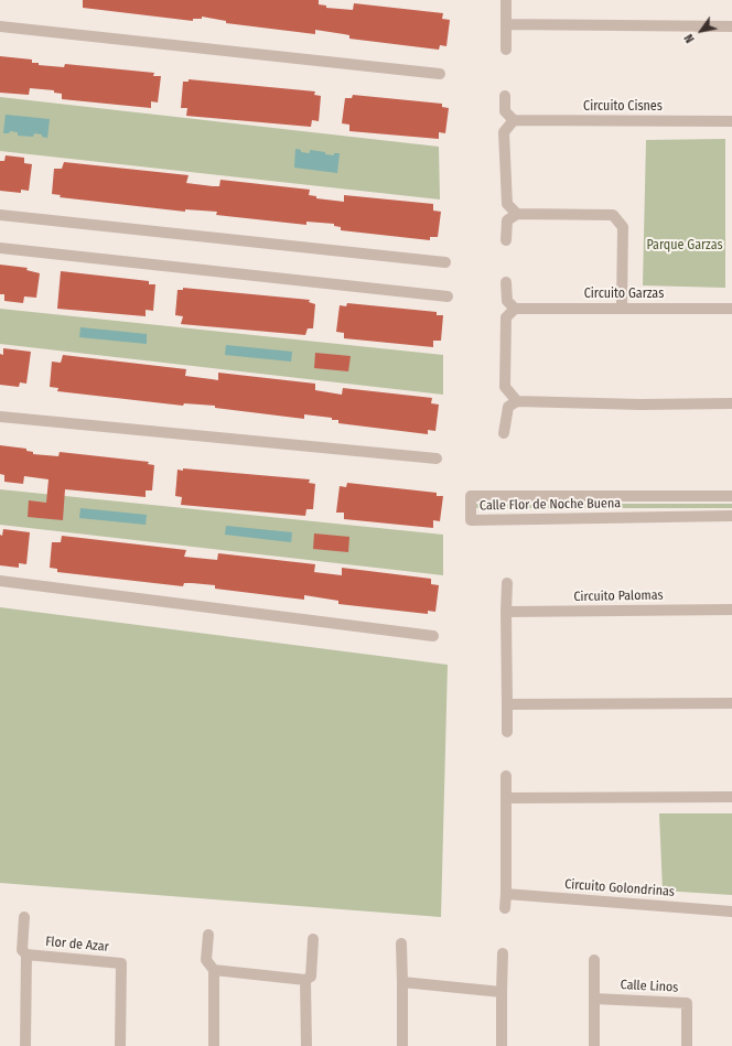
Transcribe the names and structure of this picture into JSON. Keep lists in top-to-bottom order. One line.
{"streets":{"street":["Circuito Cisnes","Circuito Garzas","Calle Flor de Noche Buena","Circuito Palomas","Circuito Golondrinas","Flor de Azar","Calle Linos"]},"parks":["Parque Garzas"],"north":"bottom left"}
